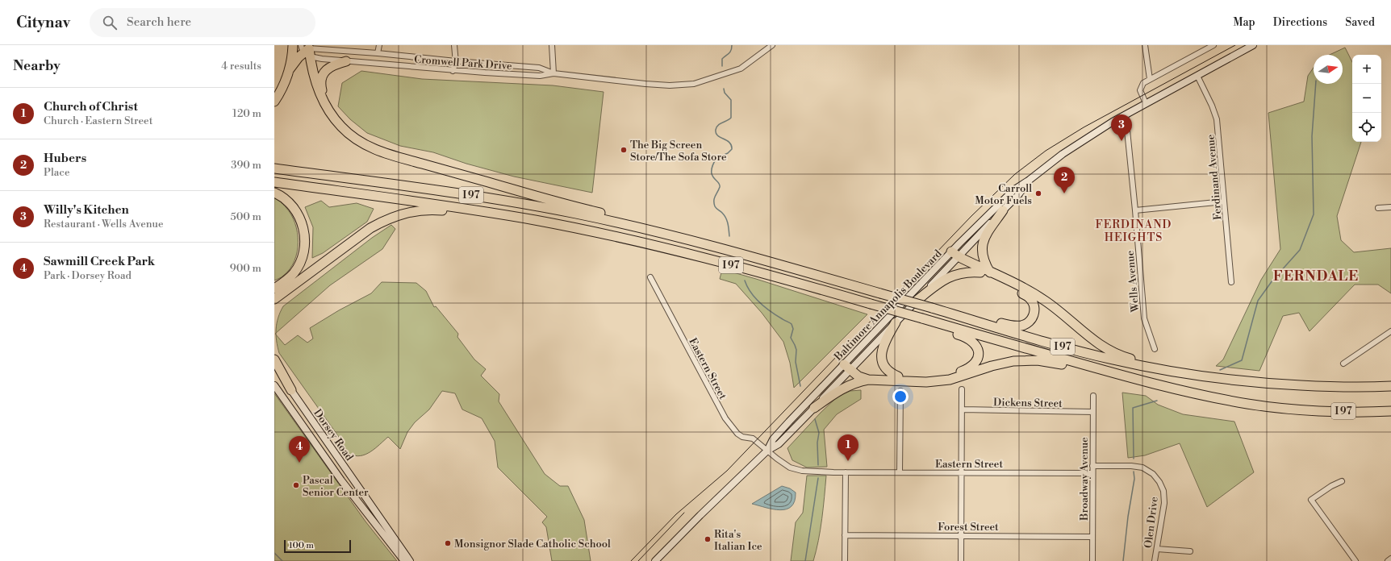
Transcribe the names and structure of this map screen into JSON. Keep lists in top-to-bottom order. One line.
{"streets":{"highway":["I 97"],"main road":["Baltimore Annapolis Boulevard","Dorsey Road"],"street":["Cromwell Park Drive","Ferdinand Avenue","Wells Avenue","Eastern Street","Dickens Street","Broadway Avenue","Olen Drive","Forest Street"]},"crossings":[["Ferdinand Avenue","Baltimore Annapolis Boulevard"],["Wells Avenue","Baltimore Annapolis Boulevard"],["Baltimore Annapolis Boulevard","Eastern Street"],["Eastern Street","Broadway Avenue"],["Dickens Street","Broadway Avenue"],["Broadway Avenue","Olen Drive"],["Broadway Avenue","Forest Street"]],"districts":["FERDINAND HEIGHTS","FERNDALE"],"places":["The Big Screen Store/The Sofa Store","Carroll Motor Fuels","Pascal Senior Center","Rita's Italian Ice","Monsignor Slade Catholic School"],"scale_bar":"100 m","north":"right","page":{"header":"Citynav","search":"Search here","nav":["Map","Directions","Saved"],"heading":["Nearby","4 results"],"map_buttons":["+","−"],"list":[{"mark":"1","name":"Church of Christ","note":"Church · Eastern Street","value":"120 m"},{"mark":"2","name":"Hubers","note":"Place","value":"390 m"},{"mark":"3","name":"Willy's Kitchen","note":"Restaurant · Wells Avenue","value":"500 m"},{"mark":"4","name":"Sawmill Creek Park","note":"Park · Dorsey Road","value":"900 m"}],"pins":["3","2","1","4"],"scale":"100 m"}}
